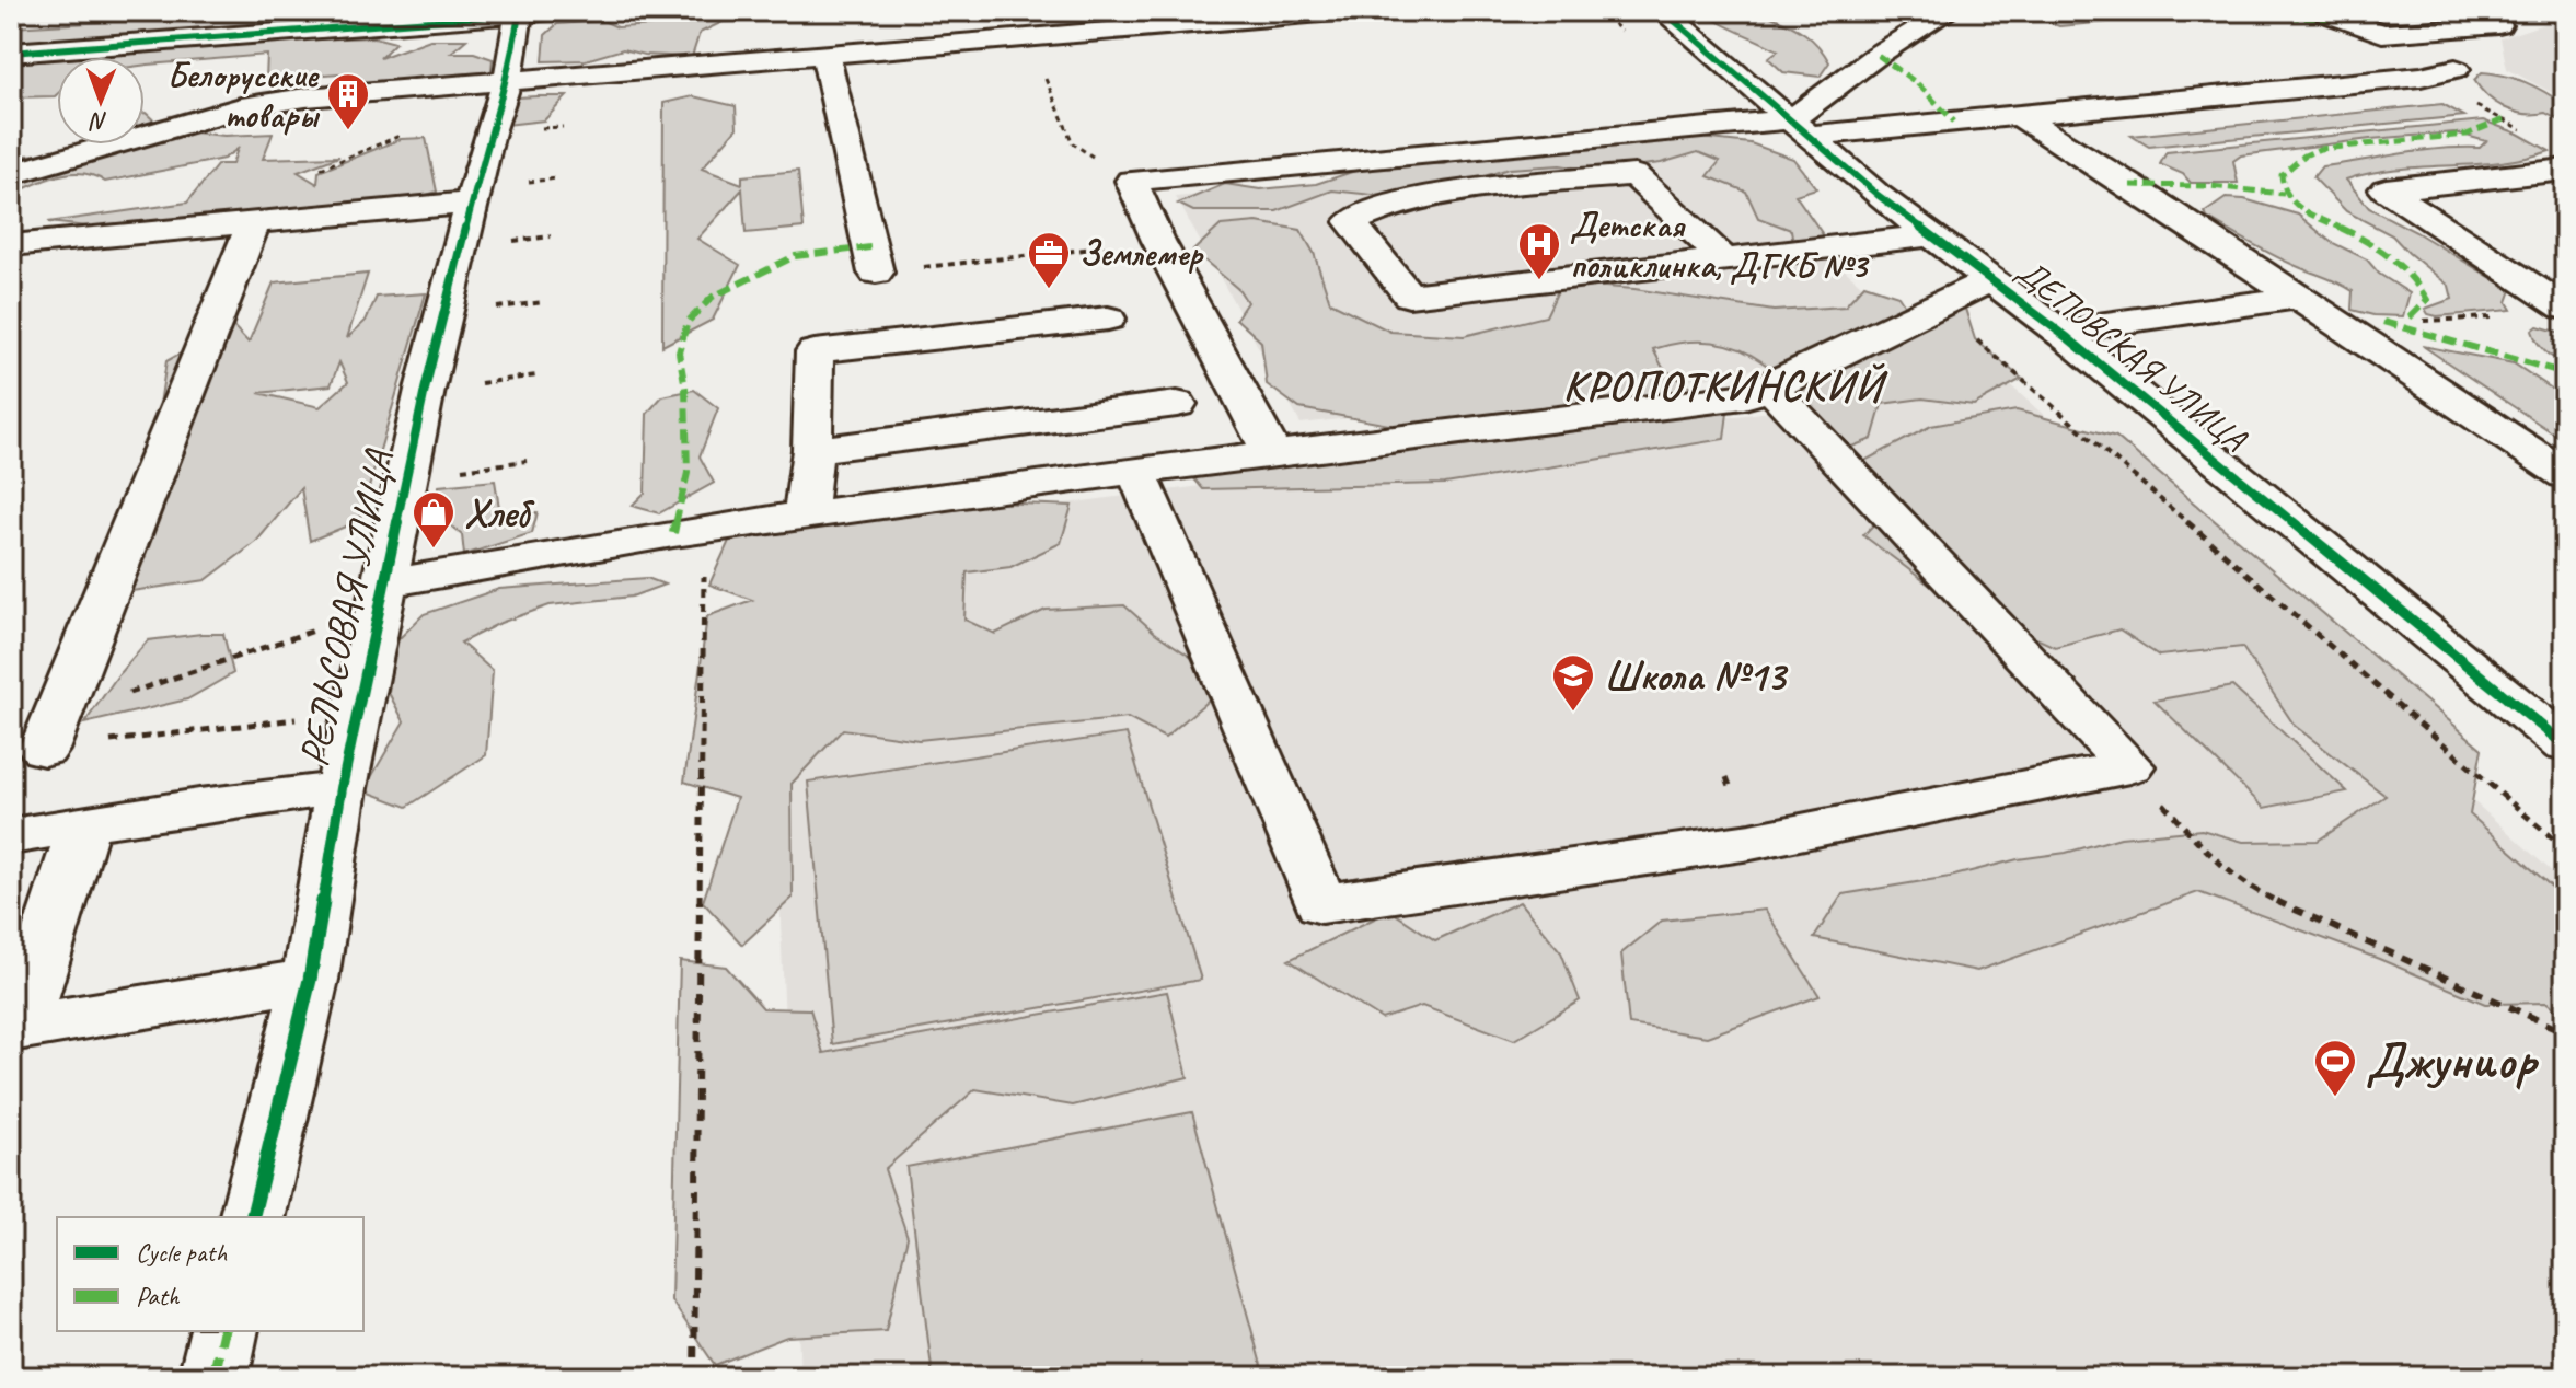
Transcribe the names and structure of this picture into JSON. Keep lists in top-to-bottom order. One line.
{"streets":{"street":["ДЕПОВСКАЯ УЛИЦА","РЕЛЬСОВАЯ УЛИЦА"]},"districts":["КРОПОТКИНСКИЙ"],"places":{"building":["Белорусские товары"],"hospital":["Детская поликлинка, ДГКБ №3"],"office":["Землемер"],"shop":["Хлеб"],"school or university":["Школа №13"],"sports":["Джуниор"]},"legend":["Cycle path","Path"],"north":"bottom"}
